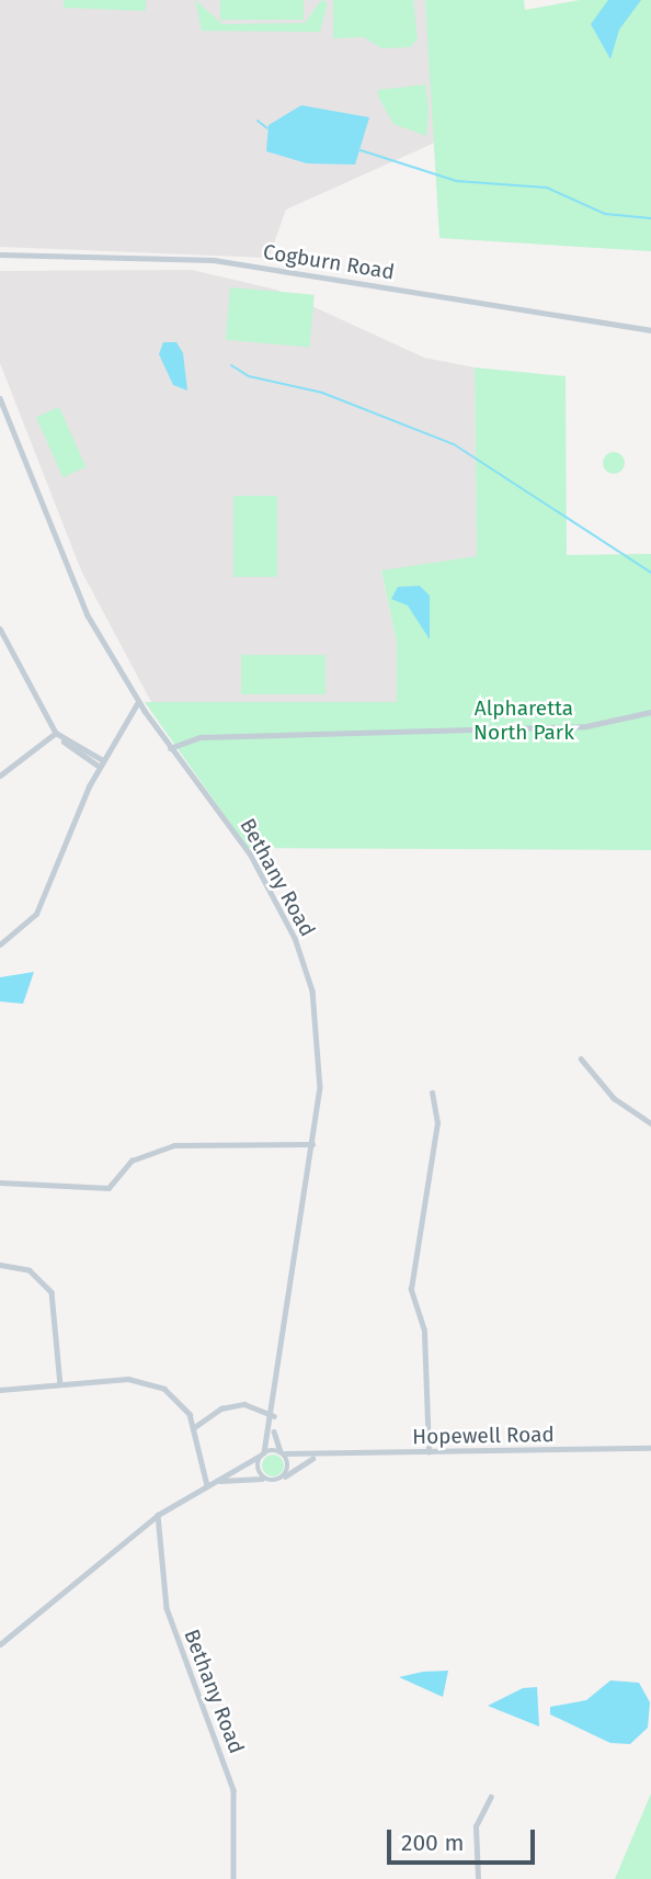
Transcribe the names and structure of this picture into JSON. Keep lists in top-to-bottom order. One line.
{"streets":{"street":["Cogburn Road","Bethany Road","Hopewell Road"]},"crossings":[["Bethany Road","Hopewell Road"]],"parks":["Alpharetta North Park"],"scale_bar":"200 m"}
